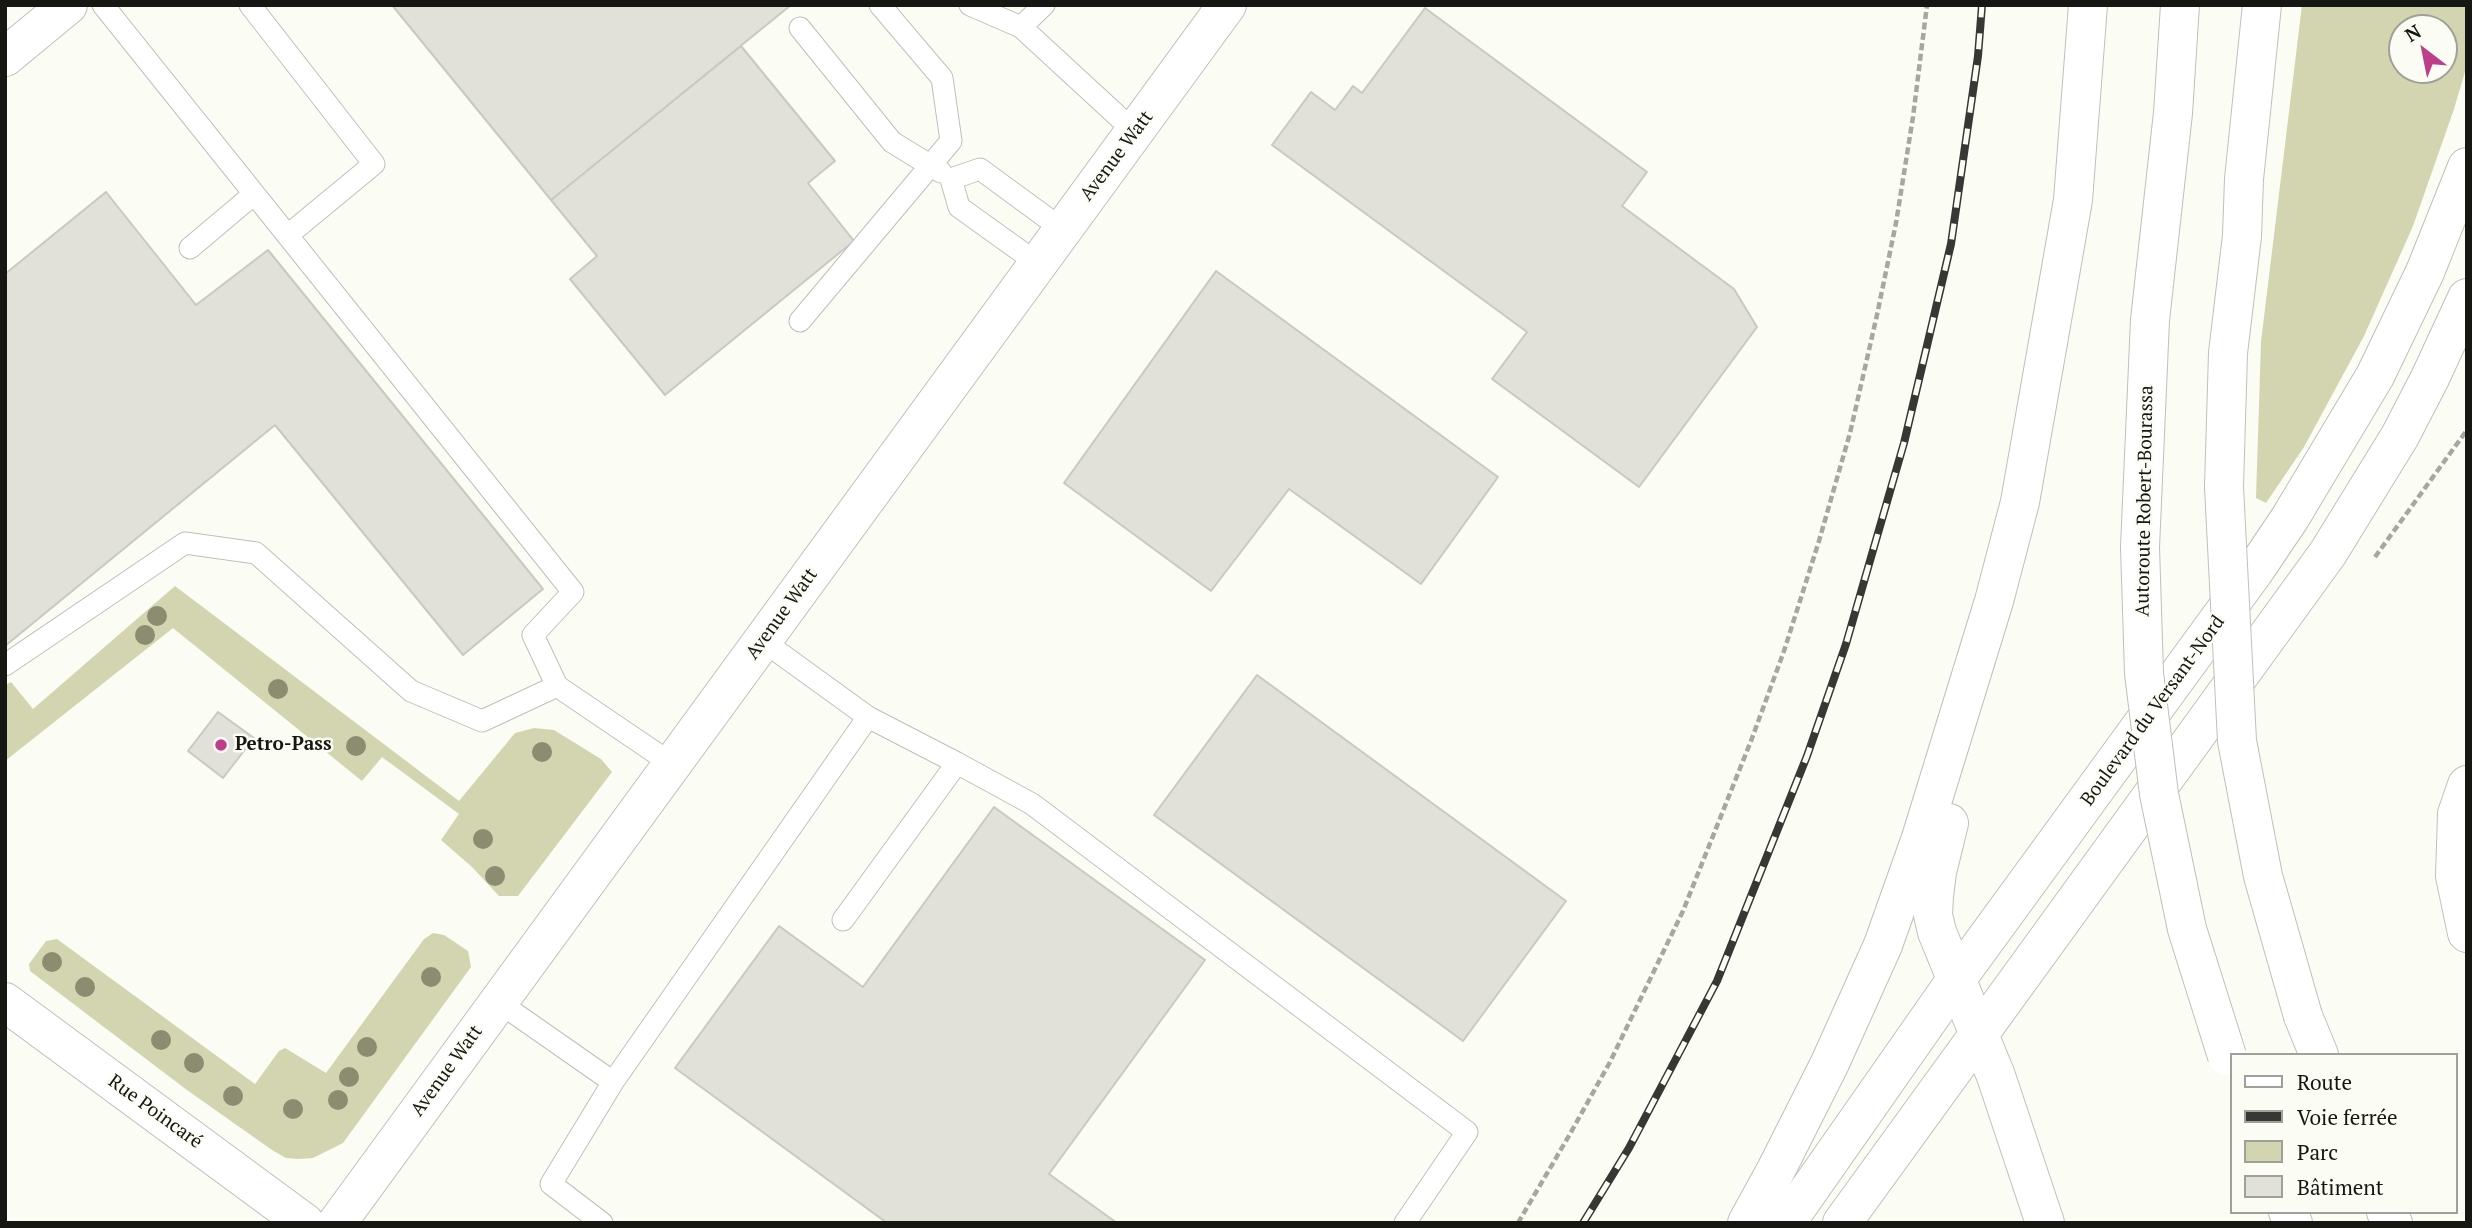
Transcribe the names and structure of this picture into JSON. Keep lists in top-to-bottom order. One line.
{"streets":{"main road":["Avenue Watt","Autoroute Robert-Bourassa","Boulevard du Versant-Nord","Rue Poincaré"]},"places":["Petro-Pass"],"legend":["Route","Voie ferrée","Parc","Bâtiment"],"north":"top left"}
